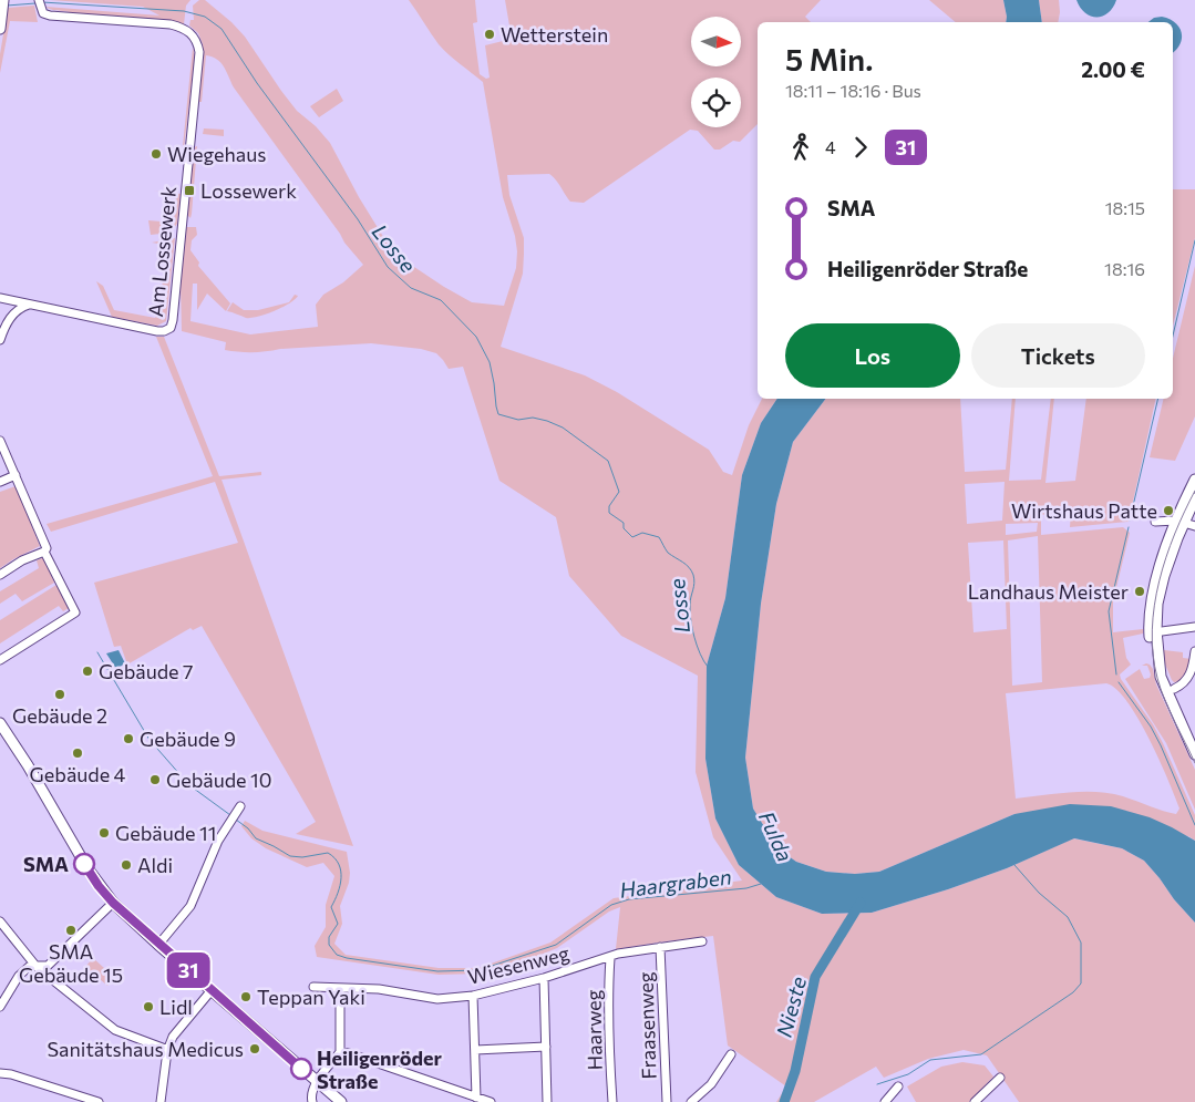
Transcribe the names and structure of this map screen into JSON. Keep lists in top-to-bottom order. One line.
{"streets":{"street":["Am Lossewerk","Wiesenweg","Fraasenweg","Haarweg"]},"crossings":[["Wiesenweg","Fraasenweg"],["Wiesenweg","Haarweg"]],"water":["Losse","Fulda","Haargraben","Nieste"],"places":{"other":["Wetterstein","Wiegehaus","Wirtshaus Patte","Landhaus Meister","Gebäude 7","Gebäude 2","Gebäude 9","Gebäude 4","Gebäude 10","Gebäude 11","SMA","Aldi","SMA Gebäude 15","Teppan Yaki","Lidl","Sanitätshaus Medicus","Heiligenröder Straße"],"transit":["Lossewerk"]},"lines":["bus line 31"],"north":"right","page":{"on_map":"31","heading":["5 Min.","18:11 – 18:16 · Bus","2.00 €"],"legs":["4","31"],"list":[{"name":"SMA","value":"18:15"},{"name":"Heiligenröder Straße","value":"18:16"}],"buttons":["Los","Tickets"]}}
